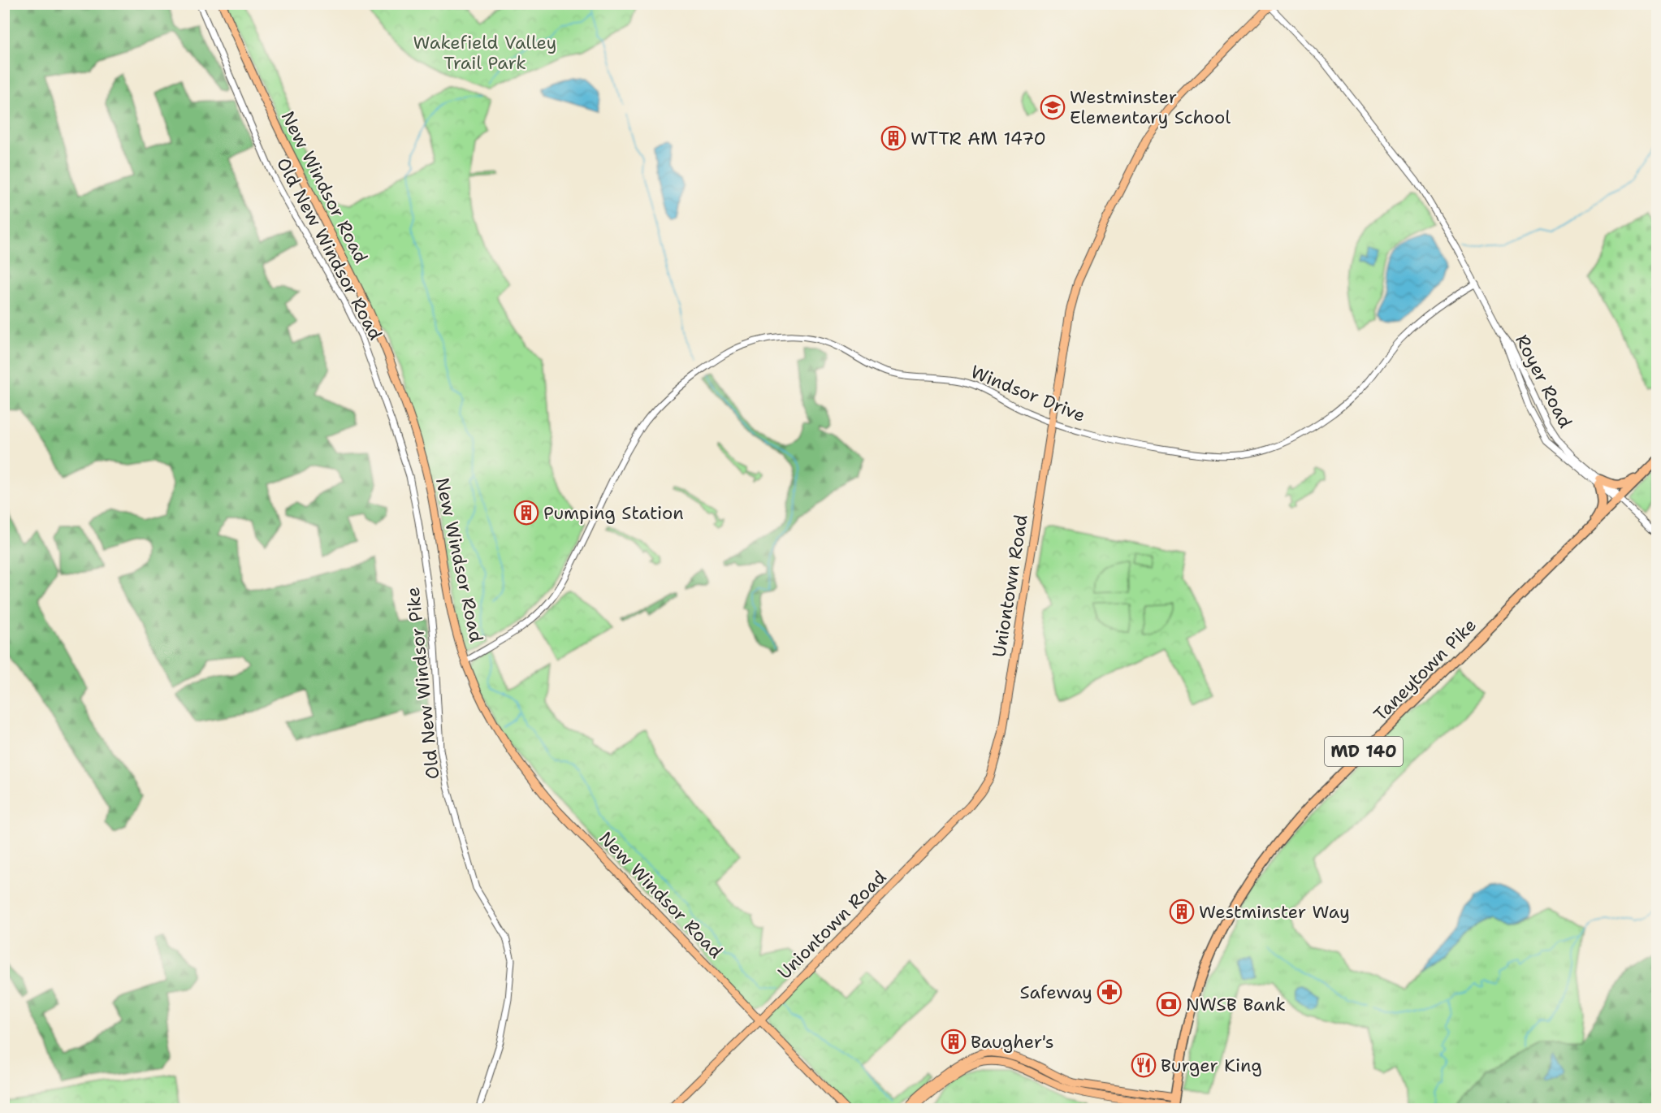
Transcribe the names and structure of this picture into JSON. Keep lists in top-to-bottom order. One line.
{"streets":{"highway":["Taneytown Pike","MD 140"],"main road":["New Windsor Road","Uniontown Road"],"street":["Old New Windsor Road","Royer Road","Windsor Drive","Old New Windsor Pike"]},"crossings":[["New Windsor Road","Windsor Drive"],["New Windsor Road","Uniontown Road"],["Old New Windsor Road","Old New Windsor Pike"],["Royer Road","Windsor Drive"],["Royer Road","Uniontown Road"],["Royer Road","Taneytown Pike"],["Windsor Drive","Uniontown Road"]],"parks":["Wakefield Valley Trail Park"],"places":{"school or university":["Westminster Elementary School"],"building":["WTTR AM 1470","Pumping Station","Westminster Way","Baugher's"],"pharmacy":["Safeway"],"bank":["NWSB Bank"],"restaurant":["Burger King"]}}
